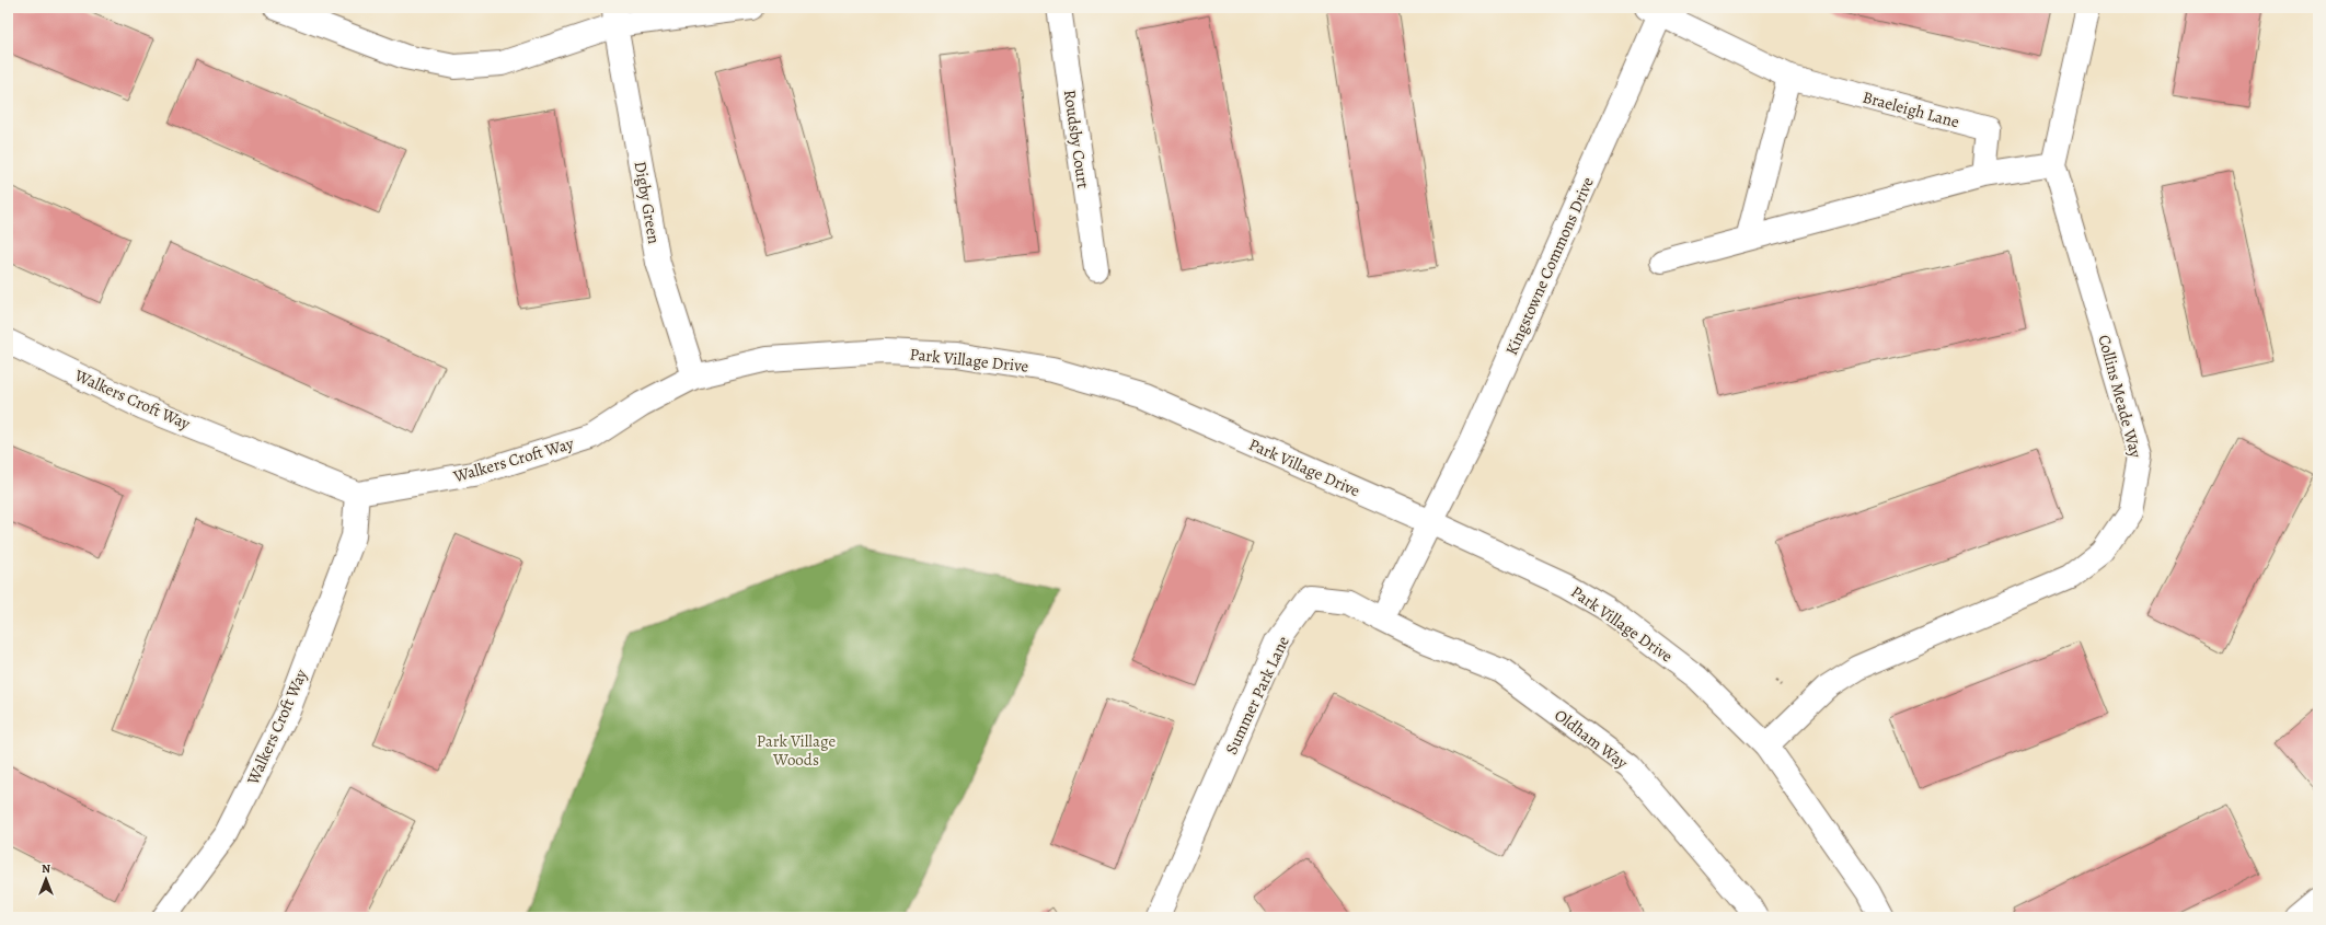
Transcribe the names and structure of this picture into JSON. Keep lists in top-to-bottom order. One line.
{"streets":{"street":["Braeleigh Lane","Roudsby Court","Digby Green","Kingstowne Commons Drive","Park Village Drive","Collins Meade Way","Walkers Croft Way","Summer Park Lane","Oldham Way"]},"crossings":[["Braeleigh Lane","Kingstowne Commons Drive"],["Digby Green","Park Village Drive"],["Kingstowne Commons Drive","Park Village Drive"],["Park Village Drive","Collins Meade Way"],["Park Village Drive","Walkers Croft Way"],["Summer Park Lane","Oldham Way"]],"parks":["Park Village Woods"],"north":"top"}
